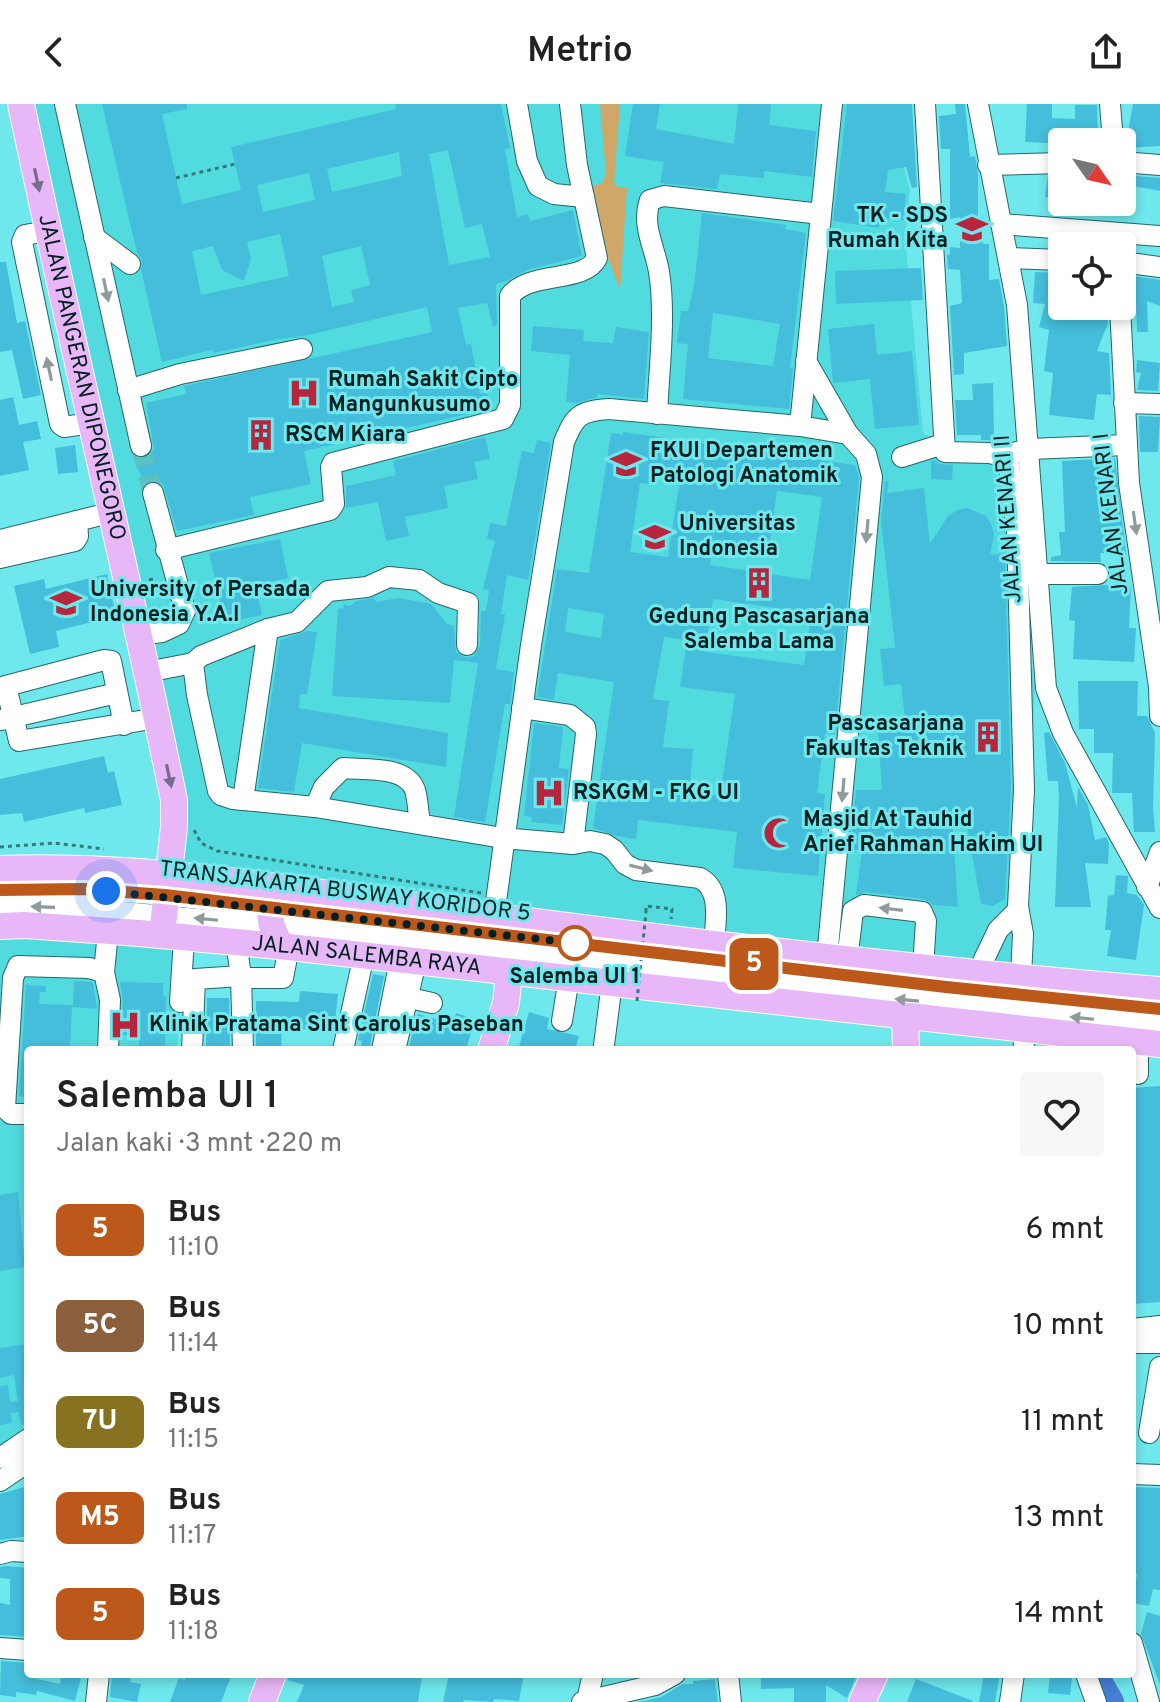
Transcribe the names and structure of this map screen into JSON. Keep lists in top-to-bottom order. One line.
{"streets":{"main road":["JALAN PANGERAN DIPONEGORO","JALAN SALEMBA RAYA"],"street":["JALAN KENARI I","JALAN KENARI II","TRANSJAKARTA BUSWAY KORIDOR 5"]},"crossings":[["JALAN PANGERAN DIPONEGORO","TRANSJAKARTA BUSWAY KORIDOR 5"],["JALAN PANGERAN DIPONEGORO","JALAN SALEMBA RAYA"],["TRANSJAKARTA BUSWAY KORIDOR 5","JALAN SALEMBA RAYA"]],"one_way":["JALAN PANGERAN DIPONEGORO"],"places":{"school or university":["TK - SDS Rumah Kita","FKUI Departemen Patologi Anatomik","Universitas Indonesia","University of Persada Indonesia Y.A.I"],"hospital":["Rumah Sakit Cipto Mangunkusumo","RSKGM - FKG UI","Klinik Pratama Sint Carolus Paseban"],"building":["RSCM Kiara","Gedung Pascasarjana Salemba Lama","Pascasarjana Fakultas Teknik"],"mosque":["Masjid At Tauhid Arief Rahman Hakim UI"],"other":["Salemba UI 1"]},"lines":["bus line 5"],"north":"bottom right","page":{"header":"Metrio","on_map":"5","heading":["Salemba UI 1","Jalan kaki · 3 mnt · 220 m"],"list":[{"mark":"5","name":"Bus","note":"11:10","value":"6 mnt"},{"mark":"5C","name":"Bus","note":"11:14","value":"10 mnt"},{"mark":"7U","name":"Bus","note":"11:15","value":"11 mnt"},{"mark":"M5","name":"Bus","note":"11:17","value":"13 mnt"},{"mark":"5","name":"Bus","note":"11:18","value":"14 mnt"}]}}
